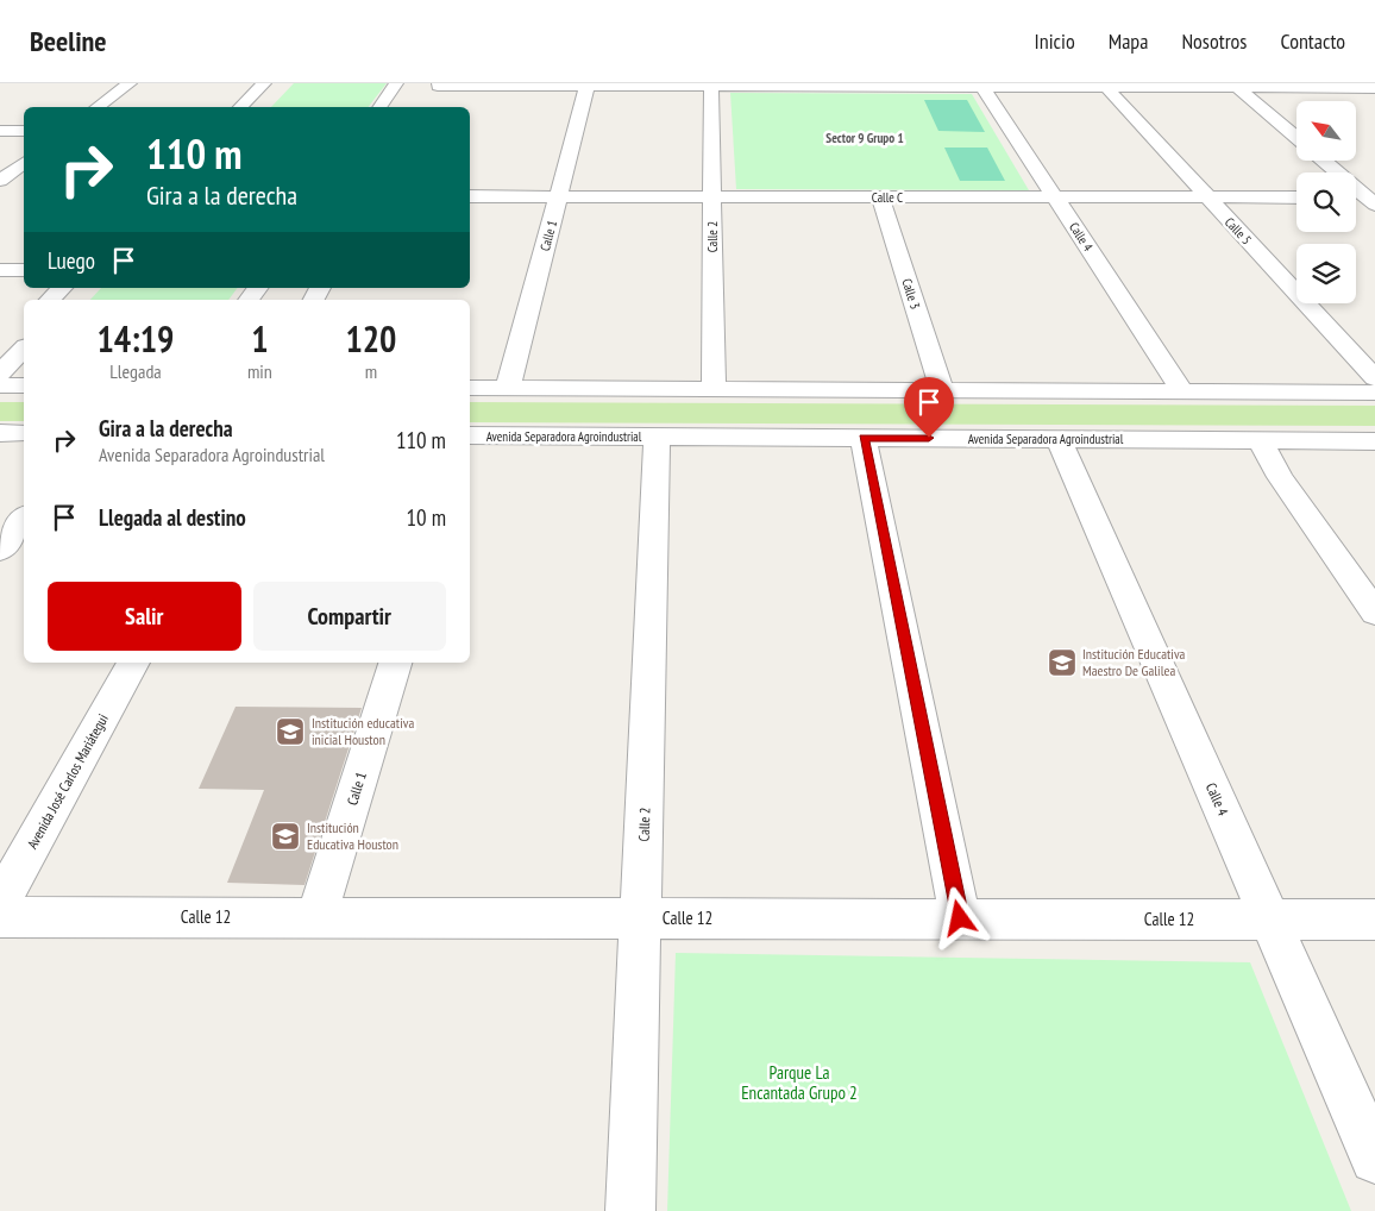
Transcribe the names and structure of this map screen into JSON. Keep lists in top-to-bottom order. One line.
{"streets":{"street":["Calle C","Calle 5","Calle 1","Calle 2","Calle 4","Calle 3","Avenida Separadora Agroindustrial","Avenida José Carlos Mariátegui","Calle 12"]},"crossings":[["Calle C","Calle 5"],["Calle C","Calle 1"],["Calle C","Calle 2"],["Calle C","Calle 4"],["Calle C","Calle 3"],["Calle 1","Calle 12"],["Calle 2","Avenida Separadora Agroindustrial"],["Calle 2","Calle 12"],["Calle 4","Avenida Separadora Agroindustrial"],["Calle 4","Calle 12"]],"districts":["Sector 9 Grupo 1"],"parks":["Parque La Encantada Grupo 2"],"places":{"school or university":["Institución Educativa Maestro De Galilea","Institución educativa inicial Houston","Institución Educativa Houston"]},"north":"top left","page":{"header":"Beeline","nav":["Inicio","Mapa","Nosotros","Contacto"],"turn":["110 m","Gira a la derecha"],"then":"Luego","eta":["14:19","Llegada","1","min","120","m"],"list":[{"name":"Gira a la derecha","note":"Avenida Separadora Agroindustrial","value":"110 m"},{"name":"Llegada al destino","value":"10 m"}],"buttons":["Salir","Compartir"]}}
